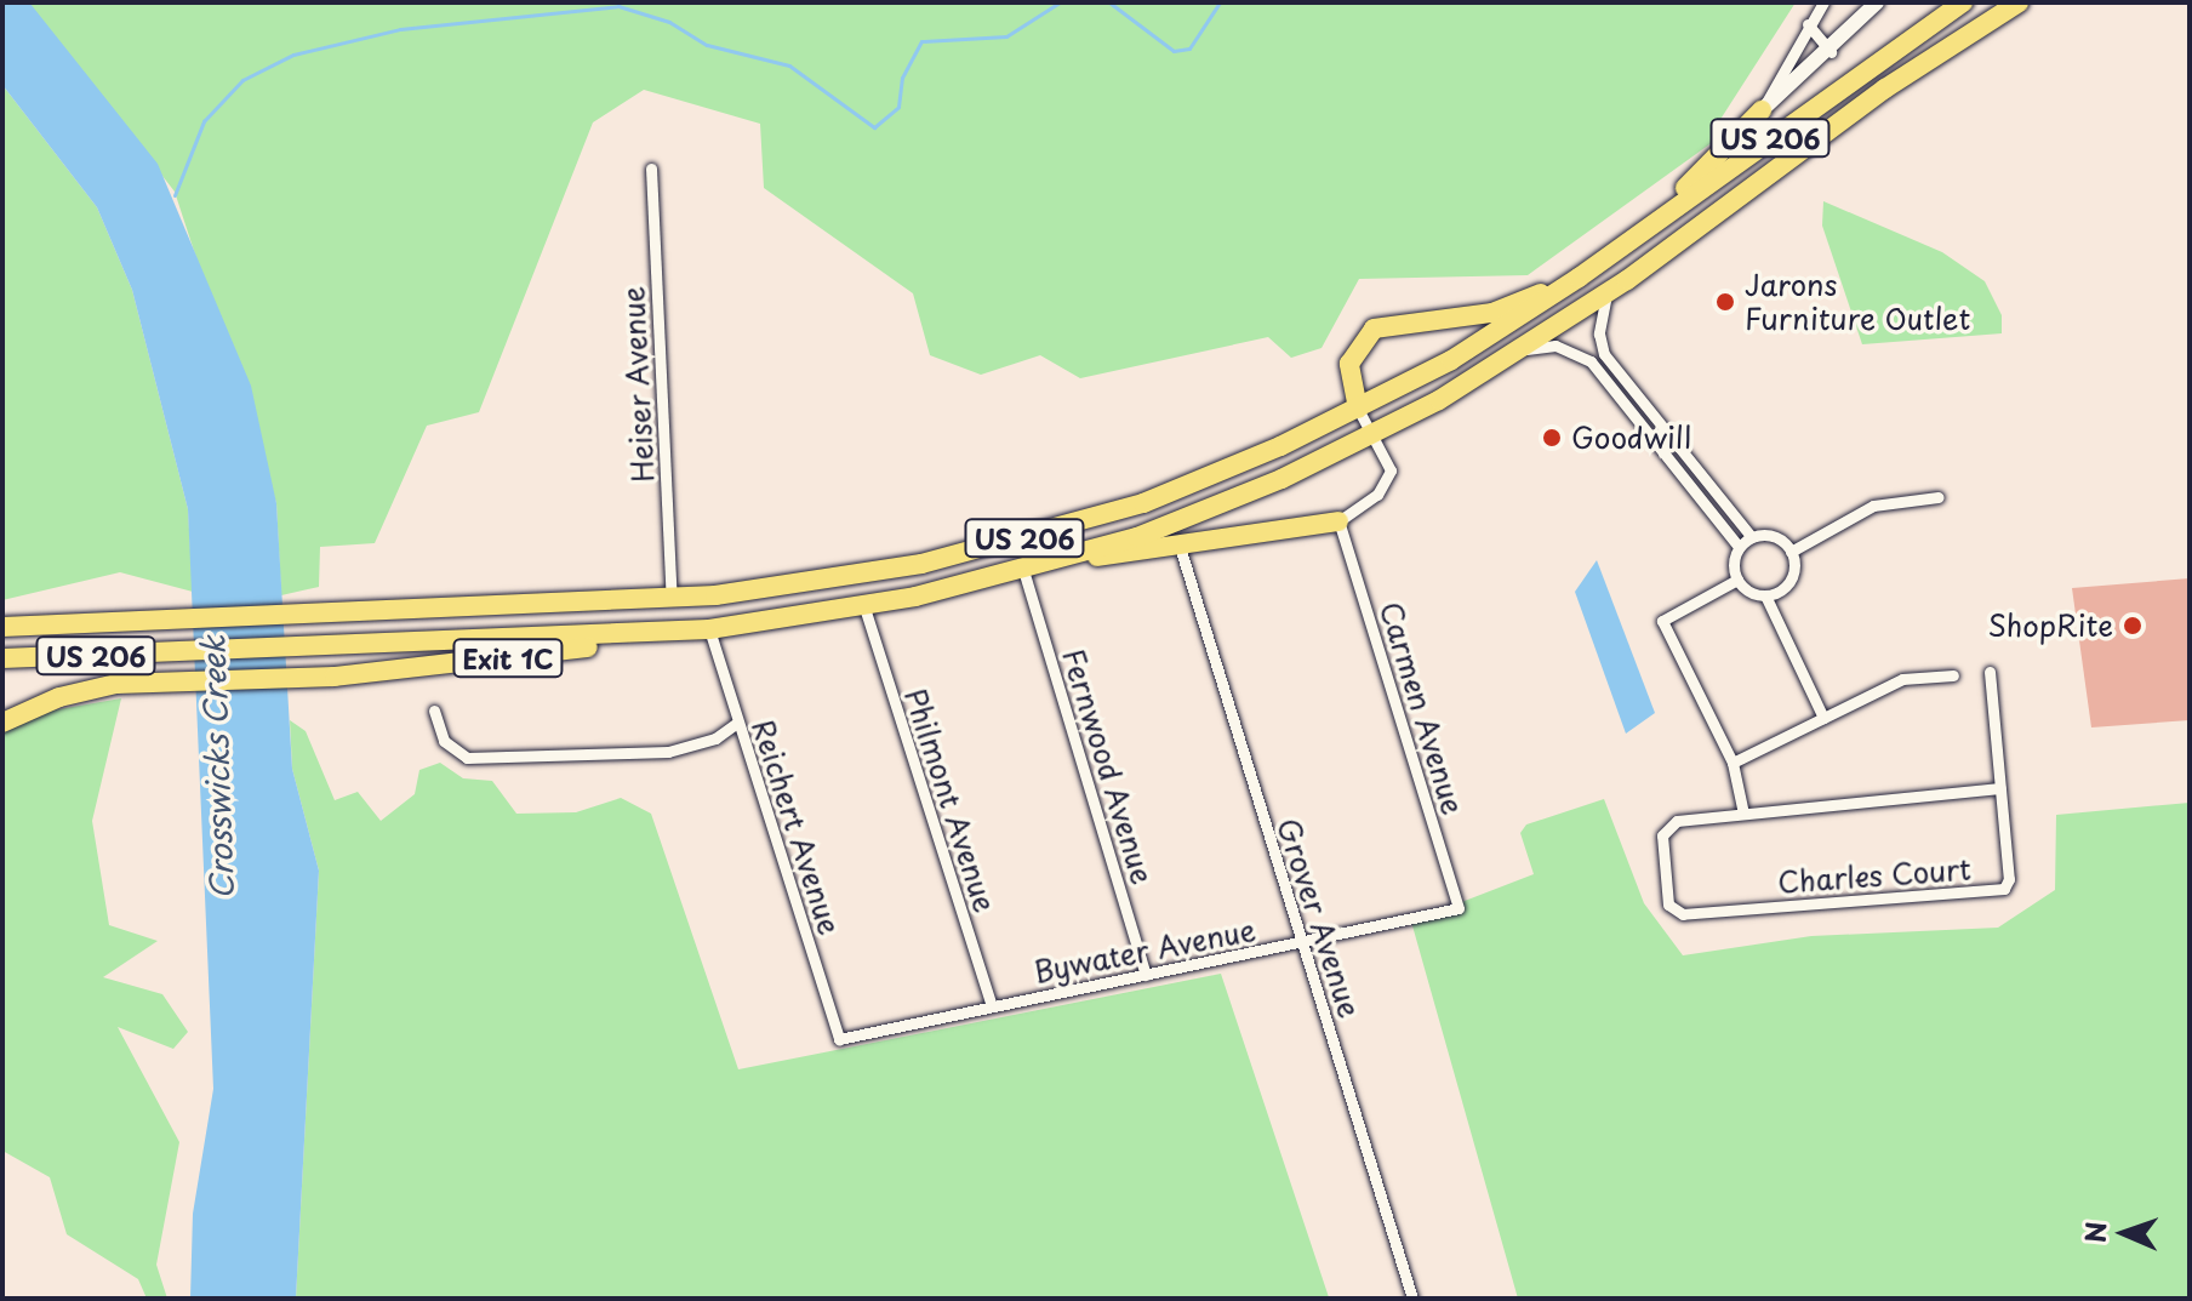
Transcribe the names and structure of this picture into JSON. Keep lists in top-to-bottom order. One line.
{"streets":{"highway":["US 206","Exit 1C"],"street":["Heiser Avenue","Carmen Avenue","Fernwood Avenue","Philmont Avenue","Reichert Avenue","Charles Court","Grover Avenue","Bywater Avenue"]},"crossings":[["US 206","Heiser Avenue"],["US 206","Exit 1C"],["US 206","Fernwood Avenue"],["US 206","Philmont Avenue"],["US 206","Reichert Avenue"],["Carmen Avenue","Bywater Avenue"],["Fernwood Avenue","Bywater Avenue"],["Philmont Avenue","Bywater Avenue"],["Reichert Avenue","Bywater Avenue"],["Grover Avenue","Bywater Avenue"]],"water":["Crosswicks Creek"],"places":["Jarons Furniture Outlet","Goodwill","ShopRite"],"north":"left"}
